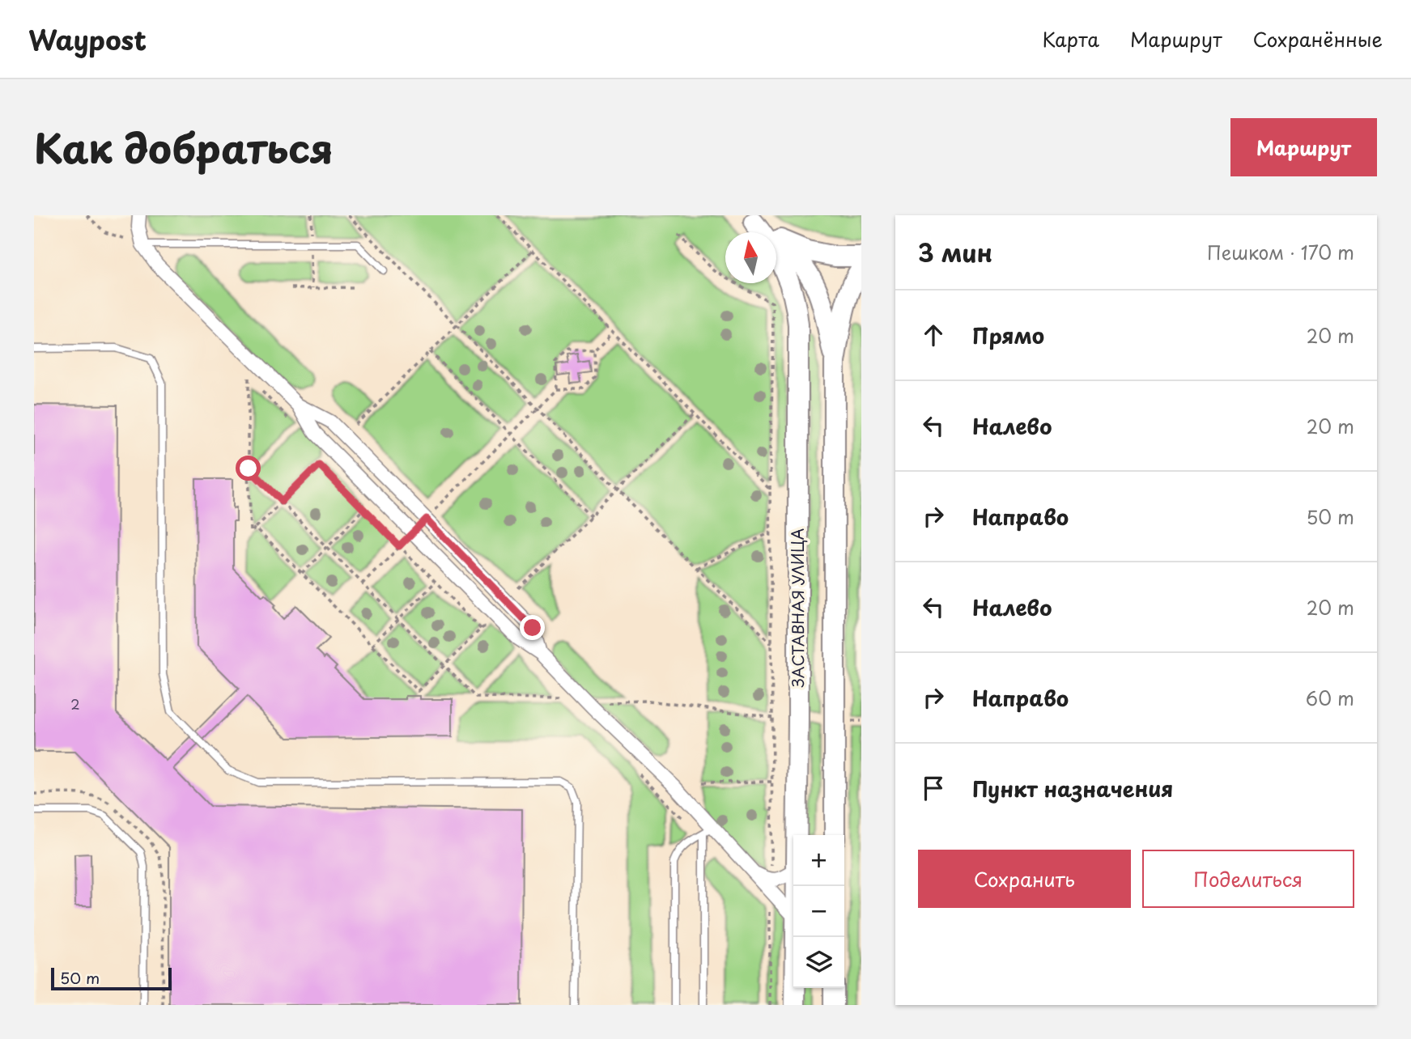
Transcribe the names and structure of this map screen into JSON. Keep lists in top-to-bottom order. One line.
{"streets":{"main road":["ЗАСТАВНАЯ УЛИЦА"]},"house_numbers":["2"],"scale_bar":"50 m","north":"top","page":{"header":"Waypost","nav":["Карта","Маршрут","Сохранённые"],"title":"Как добраться","buttons":["Маршрут",["Сохранить","Поделиться"]],"heading":["3 мин","Пешком · 170 m"],"list":[["Прямо","20 m"],["Налево","20 m"],["Направо","50 m"],["Налево","20 m"],["Направо","60 m"],"Пункт назначения"],"map_buttons":["+","−"],"scale":"50 m"}}
